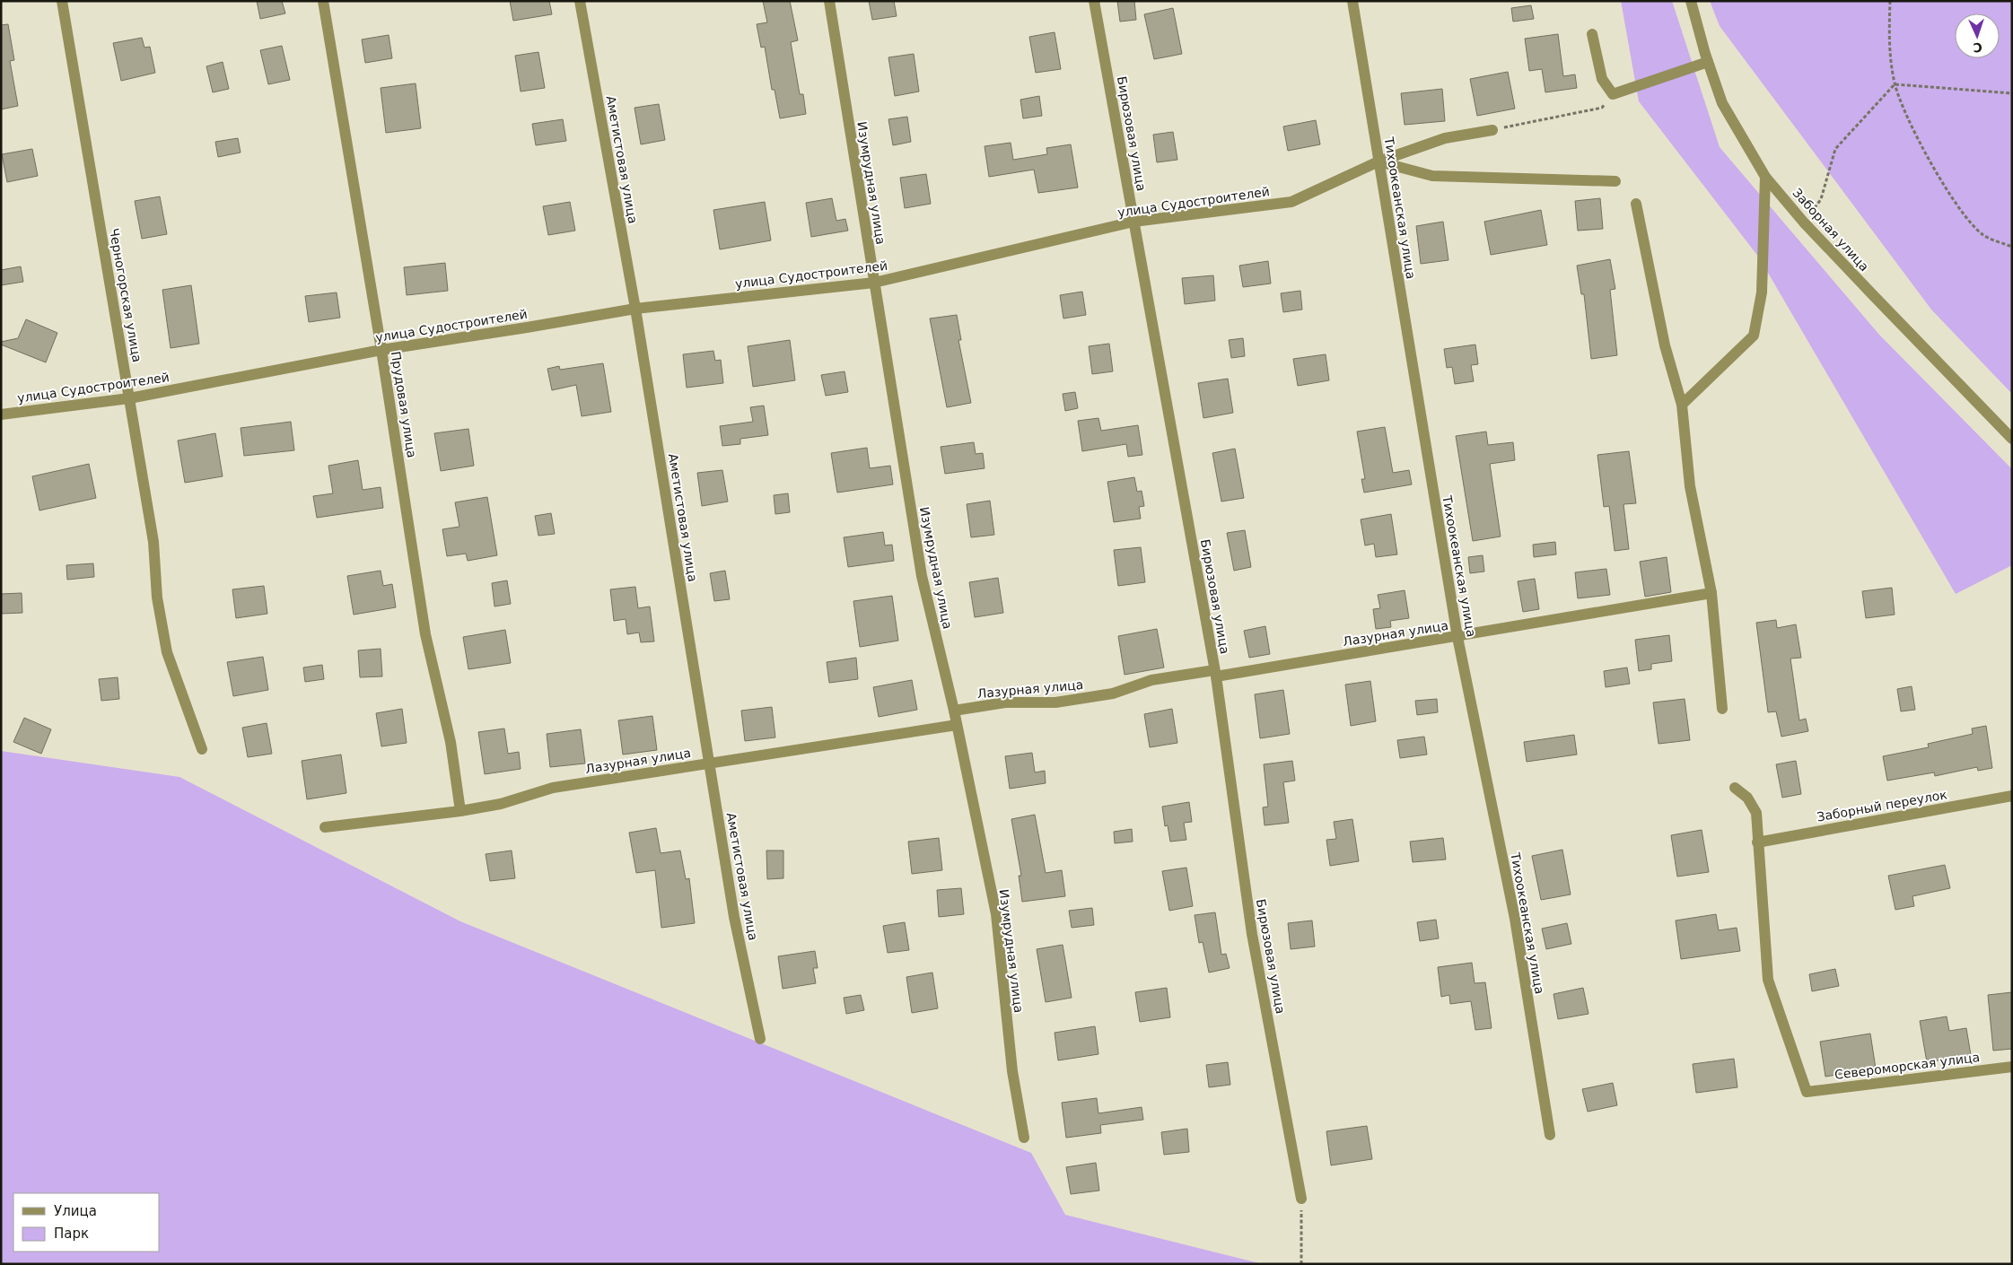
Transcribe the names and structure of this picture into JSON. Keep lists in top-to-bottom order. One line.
{"streets":{"street":["Бирюзовая улица","Аметистовая улица","Изумрудная улица","улица Судостроителей","Тихоокеанская улица","Заборная улица","Черногорская улица","Прудовая улица","Лазурная улица","Заборный переулок","Североморская улица"]},"crossings":[["Бирюзовая улица","улица Судостроителей"],["Бирюзовая улица","Лазурная улица"],["Аметистовая улица","улица Судостроителей"],["Аметистовая улица","Лазурная улица"],["Изумрудная улица","улица Судостроителей"],["Изумрудная улица","Лазурная улица"],["улица Судостроителей","Тихоокеанская улица"],["улица Судостроителей","Черногорская улица"],["улица Судостроителей","Прудовая улица"],["Тихоокеанская улица","Лазурная улица"],["Прудовая улица","Лазурная улица"],["Заборный переулок","Североморская улица"]],"legend":["Улица","Парк"],"north":"bottom"}
